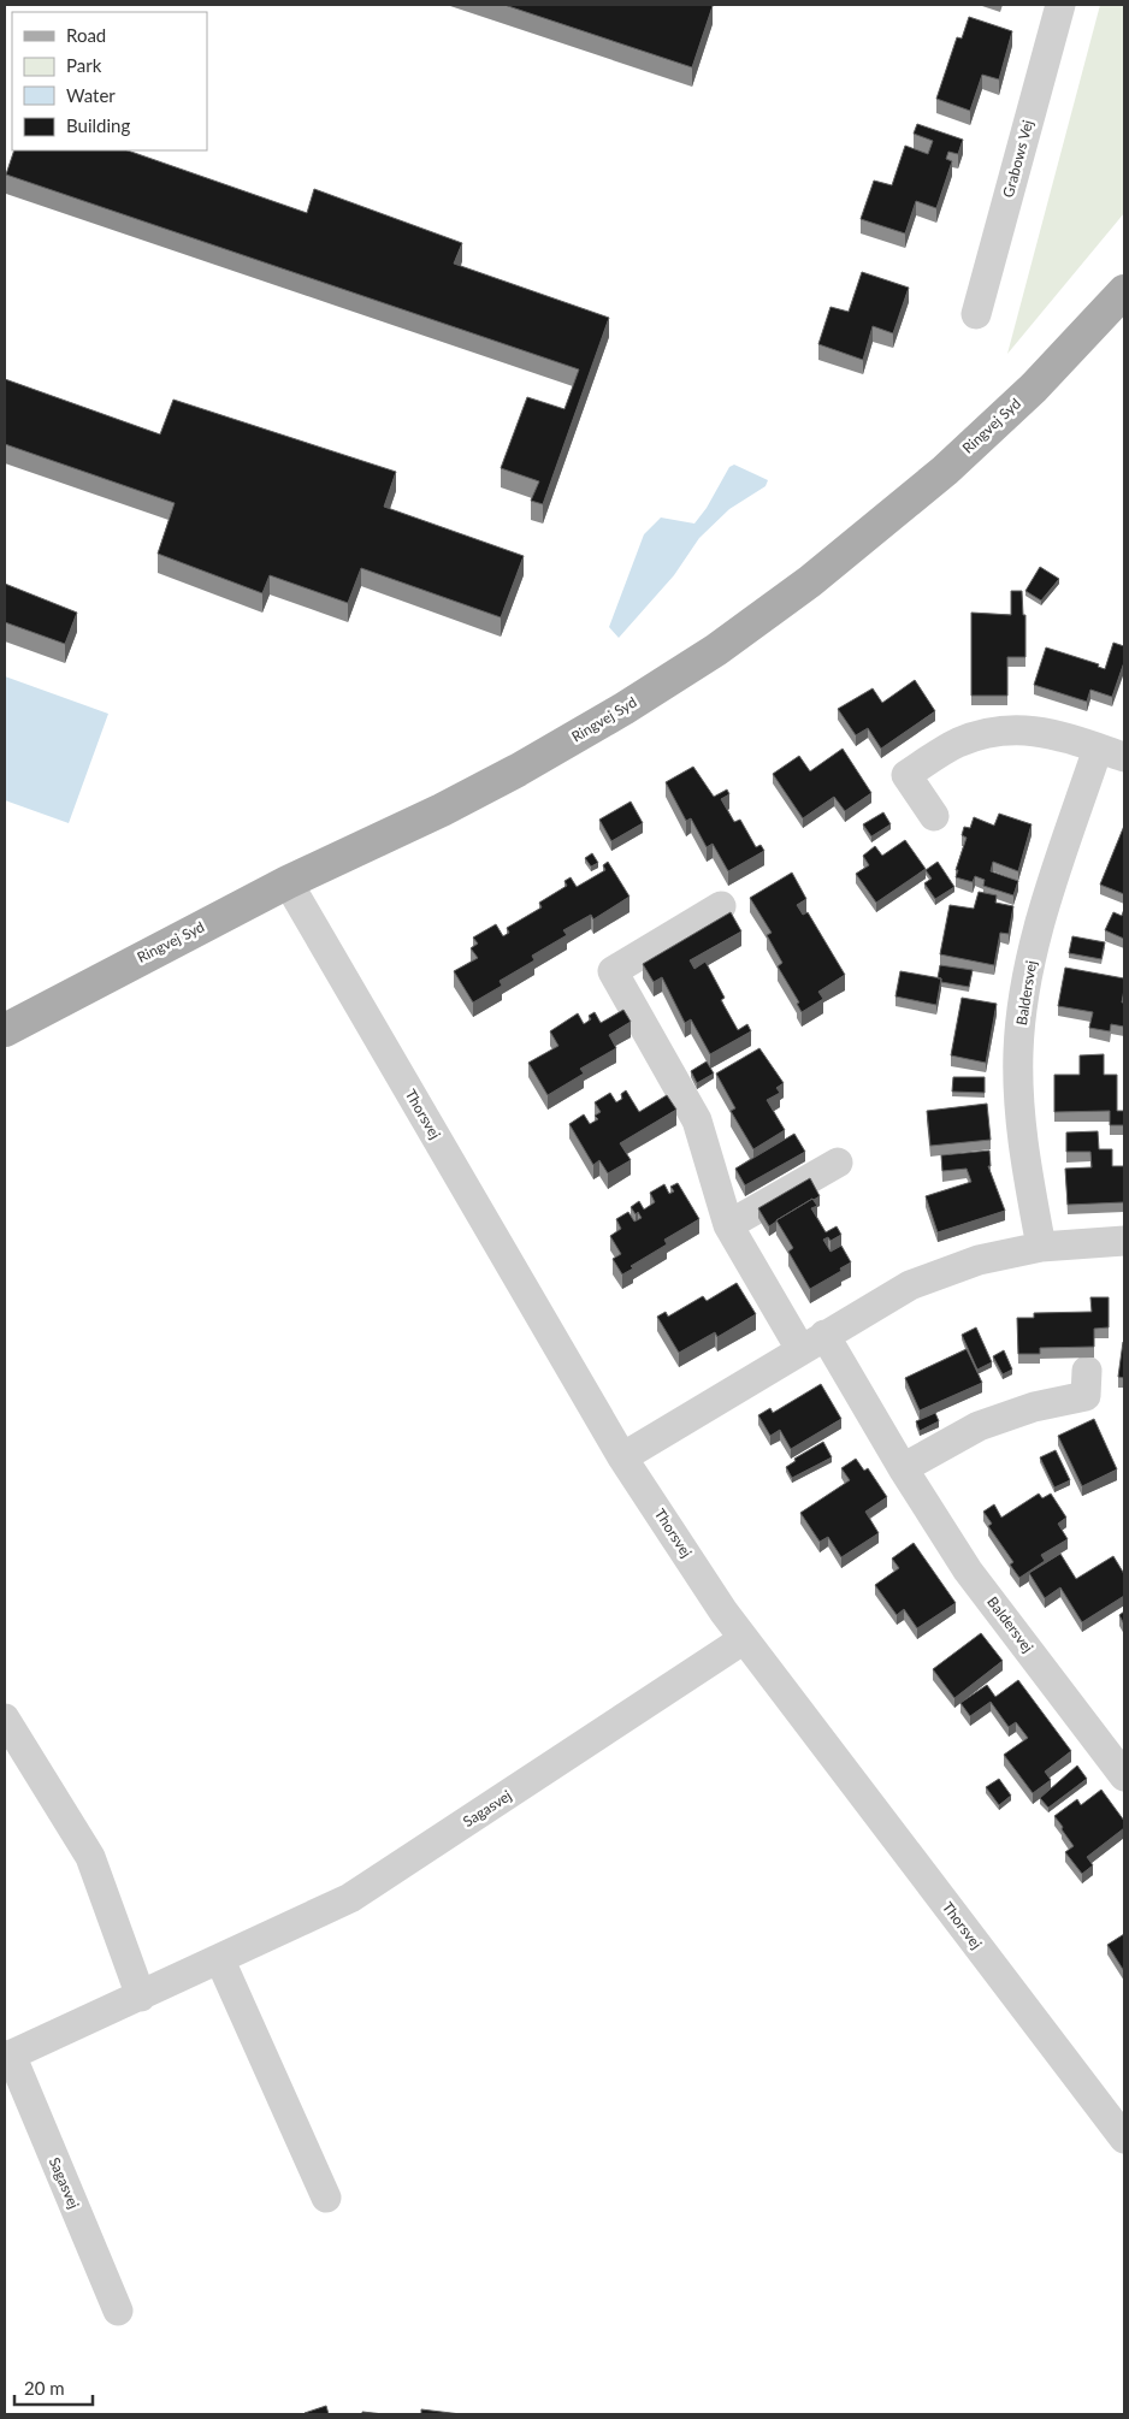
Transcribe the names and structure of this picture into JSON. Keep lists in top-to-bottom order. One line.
{"streets":{"main road":["Ringvej Syd"],"street":["Grabows Vej","Baldersvej","Thorsvej","Sagasvej"]},"crossings":[["Ringvej Syd","Thorsvej"],["Thorsvej","Sagasvej"]],"legend":["Road","Park","Water","Building"],"scale_bar":"20 m"}
